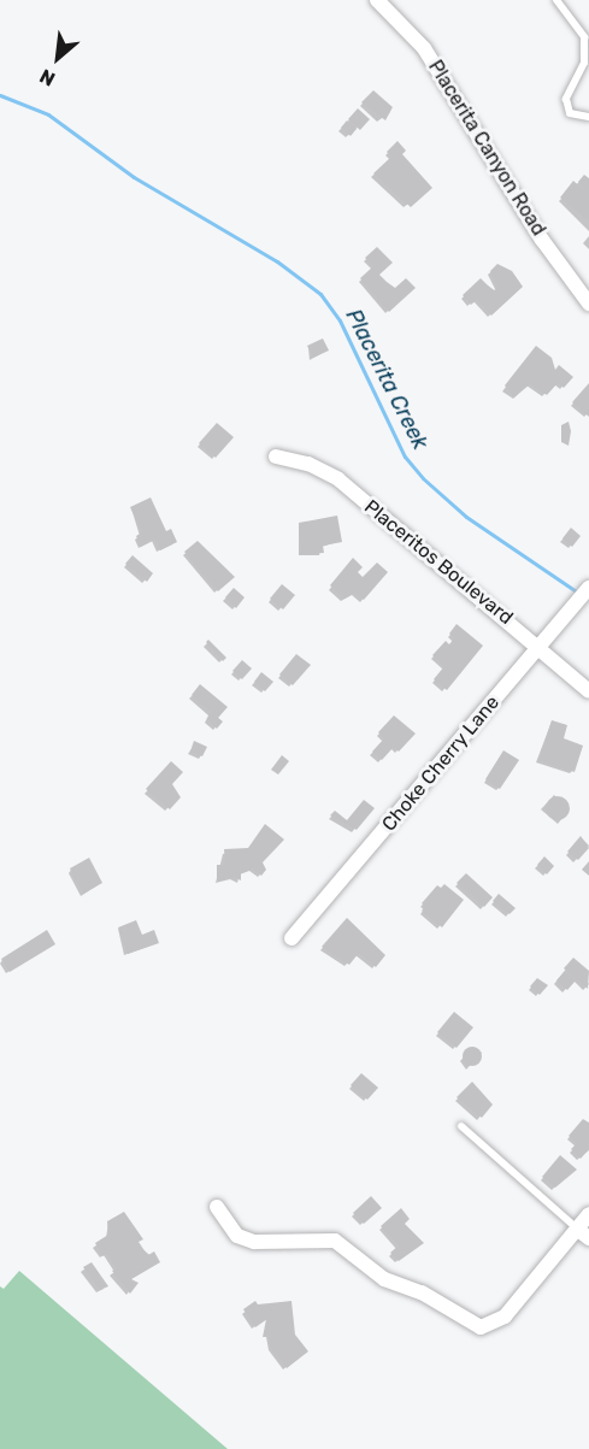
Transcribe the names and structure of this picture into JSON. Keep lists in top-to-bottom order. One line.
{"streets":{"street":["Placerita Canyon Road","Placeritos Boulevard","Choke Cherry Lane"]},"crossings":[["Placeritos Boulevard","Choke Cherry Lane"]],"water":["Placerita Creek"],"north":"bottom left"}
